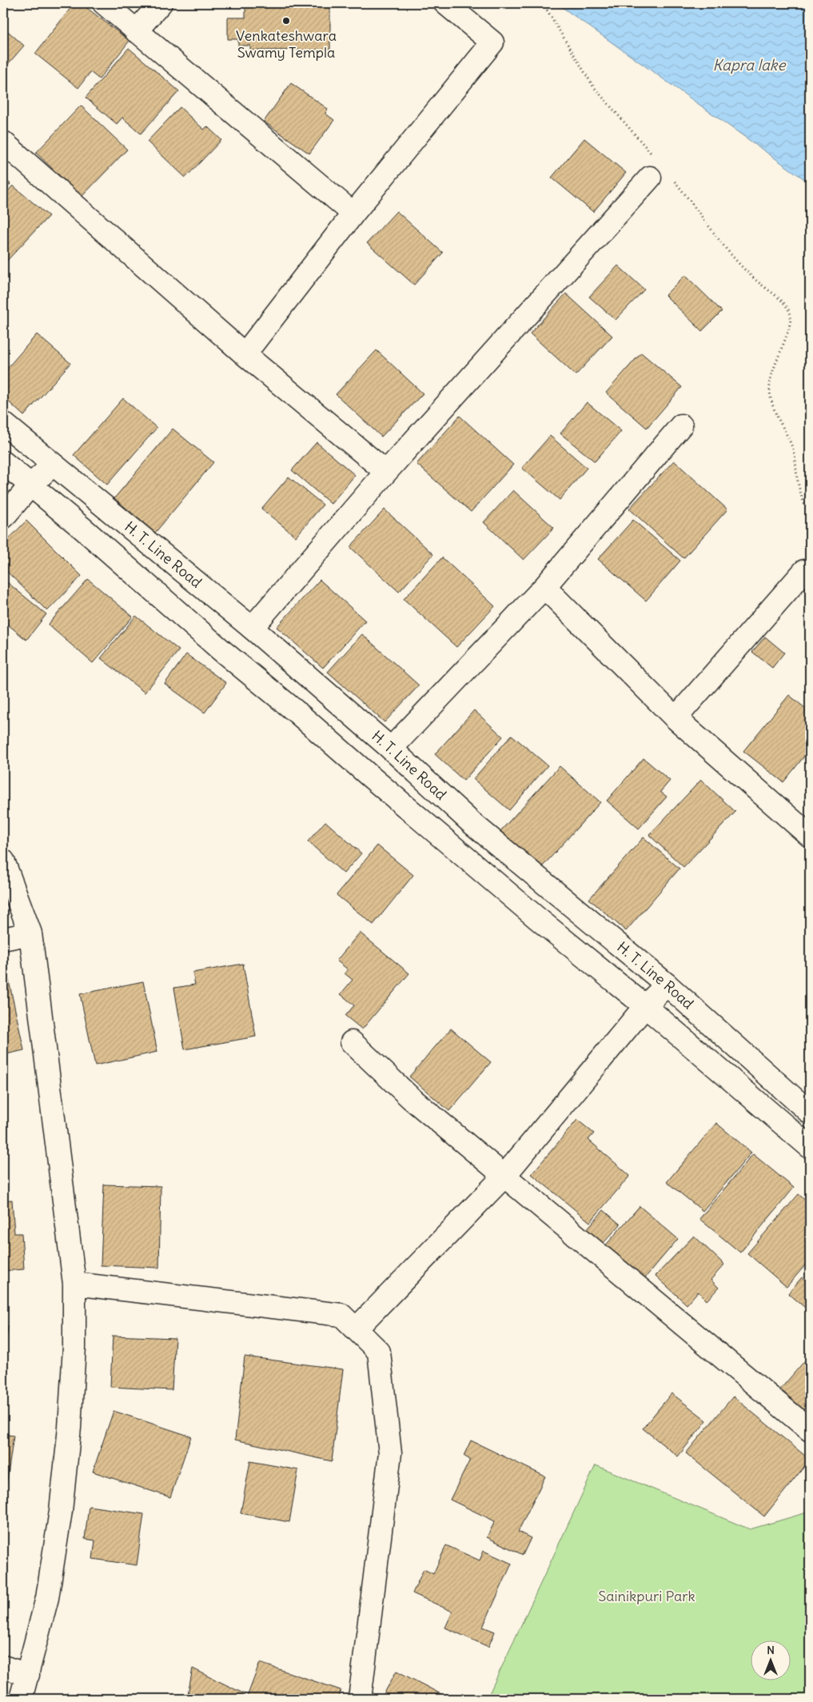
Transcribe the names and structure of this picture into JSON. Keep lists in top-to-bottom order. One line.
{"streets":{"street":["H. T. Line Road"]},"water":["Kapra lake"],"parks":["Sainikpuri Park"],"places":["Venkateshwara Swamy Templa"],"north":"top"}
